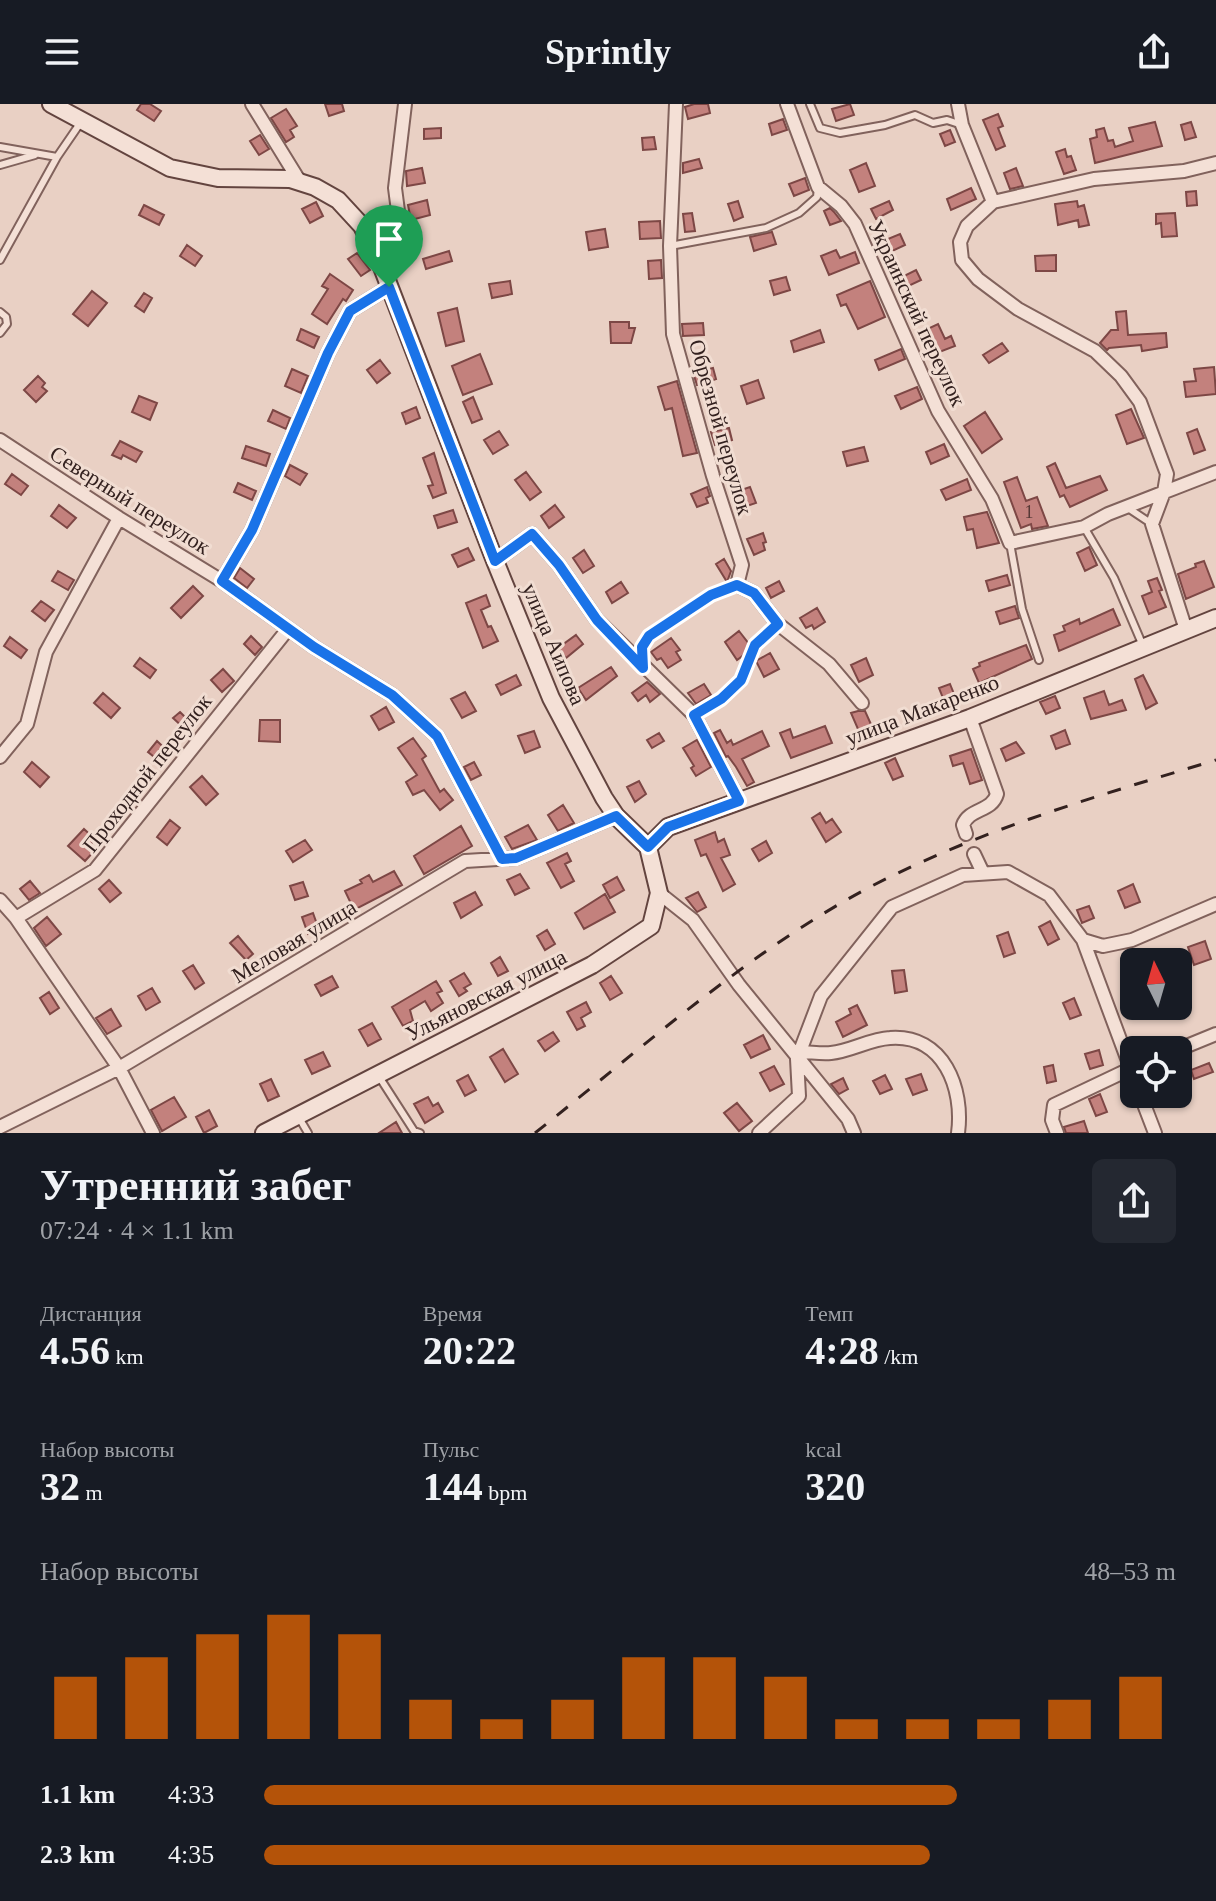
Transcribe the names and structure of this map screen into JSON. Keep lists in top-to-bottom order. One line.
{"streets":{"main road":["улица Аипова","улица Макаренко","Ульяновская улица"],"street":["Украинский переулок","Обрезной переулок","Северный переулок","Проходной переулок","Меловая улица"]},"crossings":[["Северный переулок","Проходной переулок"],["Северный переулок","Меловая улица"],["улица Аипова","улица Макаренко"],["улица Аипова","Меловая улица"]],"house_numbers":["1"],"north":"top","page":{"header":"Sprintly","heading":["Утренний забег","07:24 · 4 × 1.1 km"],"stats":[["Дистанция","4.56 km"],["Время","20:22"],["Темп","4:28 /km"],["Набор высоты","32 m"],["Пульс","144 bpm"],["kcal","320"]],"chart":["Набор высоты","48–53 m"],"list":[{"name":"1.1 km","note":"4:33"},{"name":"2.3 km","note":"4:35"}]}}
